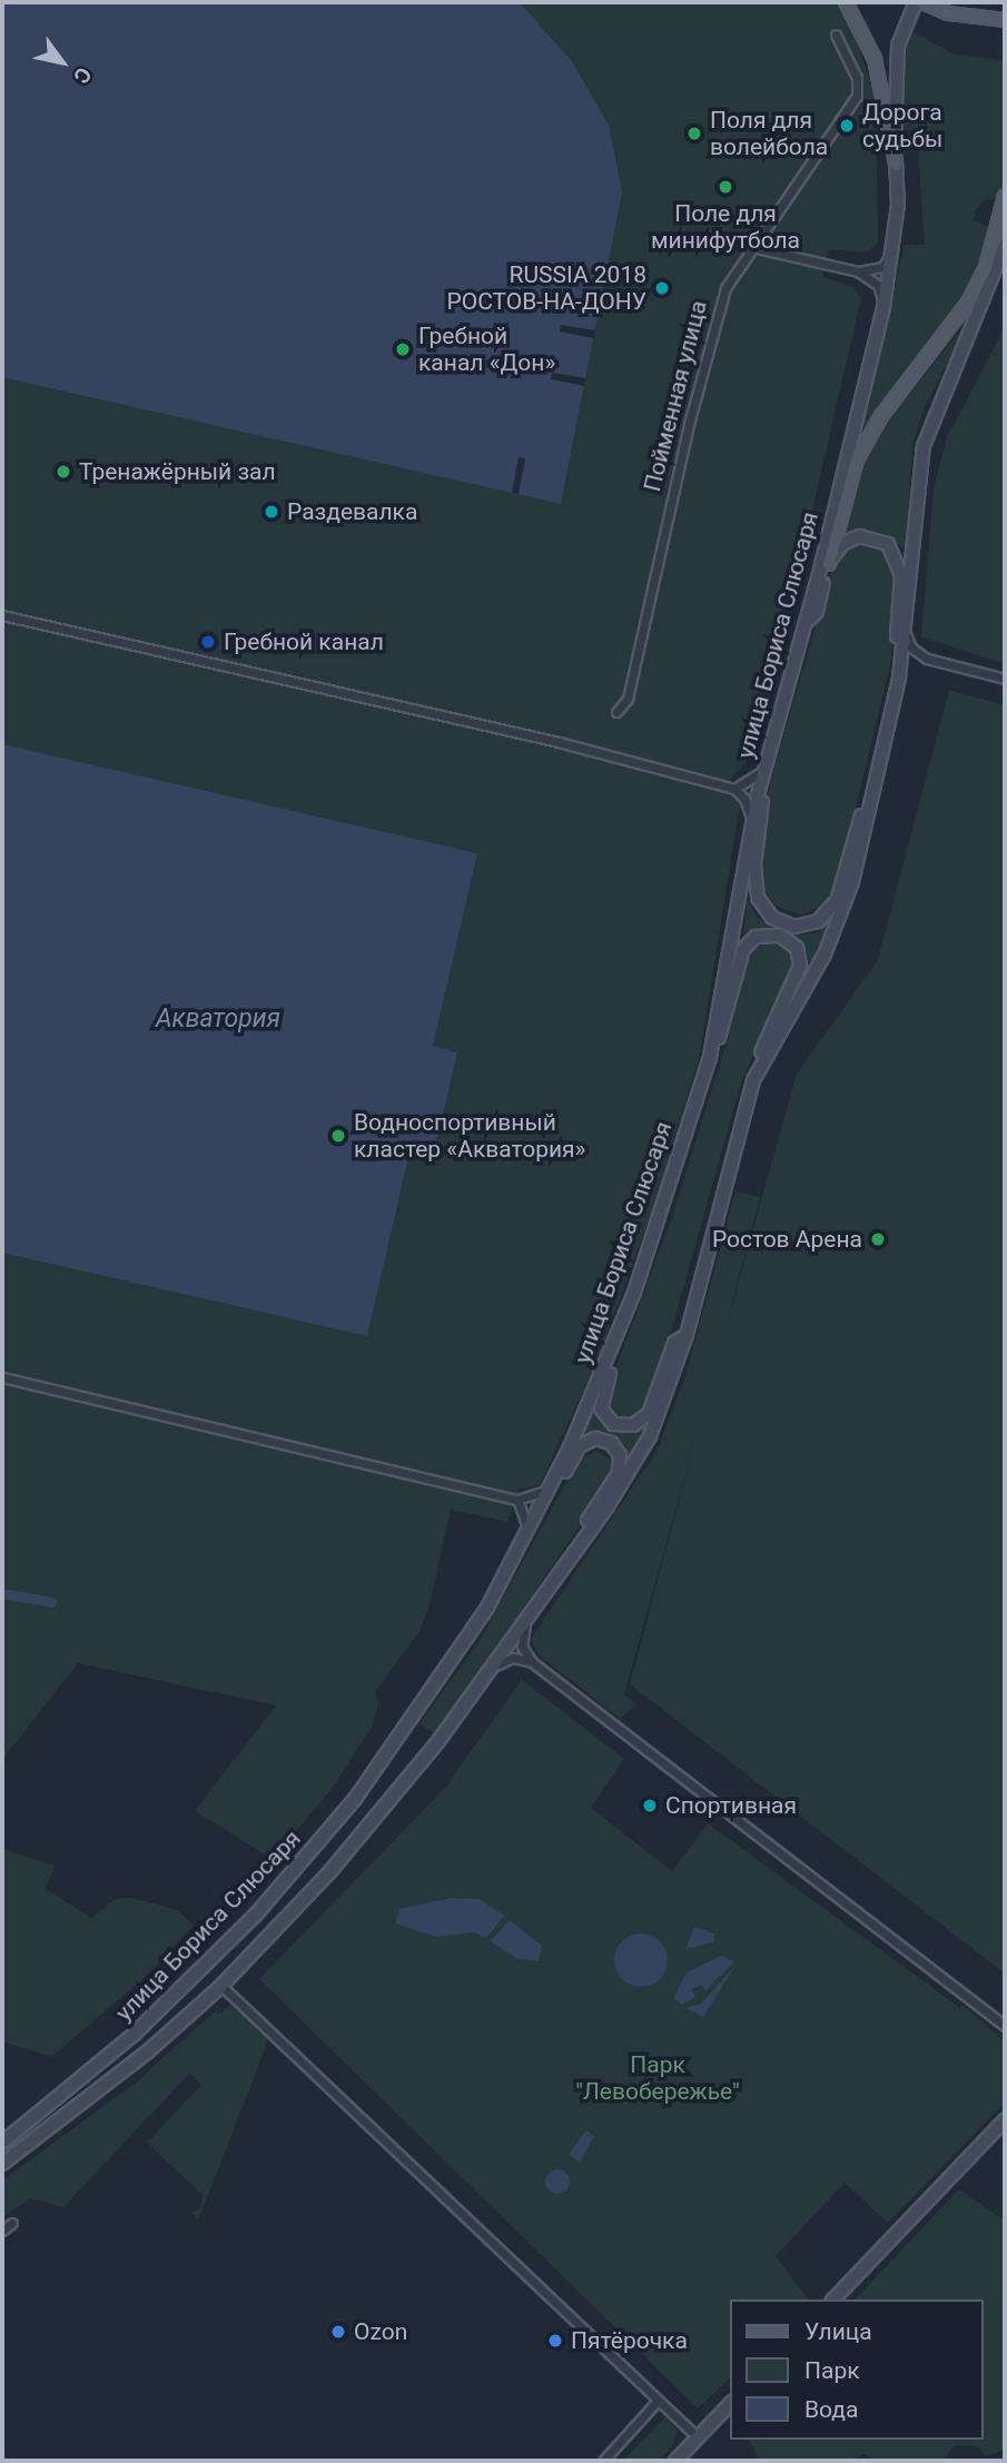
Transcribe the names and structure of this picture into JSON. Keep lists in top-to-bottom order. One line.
{"streets":{"main road":["улица Бориса Слюсаря"],"street":["Пойменная улица"]},"water":["Акватория"],"parks":["Парк \"Левобережье\""],"places":["Дорога судьбы","Поля для волейбола","Поле для минифутбола","RUSSIA 2018 РОСТОВ-НА-ДОНУ","Гребной канал «Дон»","Тренажёрный зал","Раздевалка","Гребной канал","Водноспортивный кластер «Акватория»","Ростов Арена","Спортивная","Ozon","Пятёрочка"],"legend":["Улица","Парк","Вода"],"north":"bottom right"}
